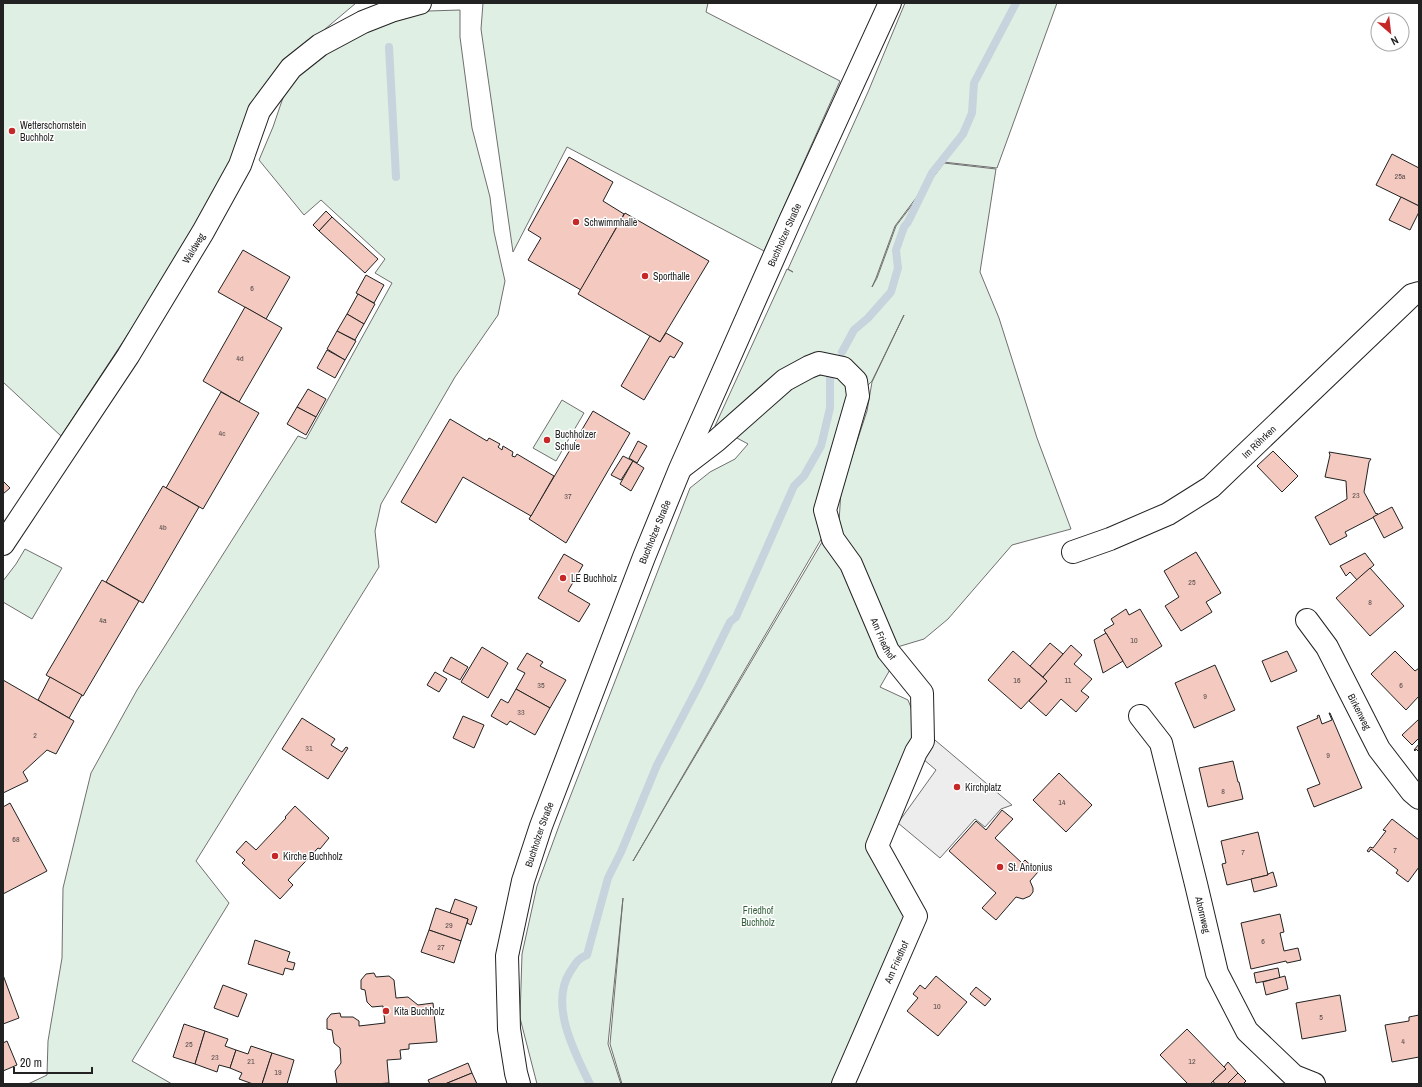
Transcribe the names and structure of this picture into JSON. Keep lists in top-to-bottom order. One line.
{"streets":{"street":["Buchholzer Straße","Waldweg","Im Röhrken","Am Friedhof","Birkenweg","Ahornweg"]},"crossings":[["Buchholzer Straße","Am Friedhof"]],"parks":["Friedhof Buchholz"],"places":["Wetterschornstein Buchholz","Schwimmhalle","Sporthalle","Buchholzer Schule","LE Buchholz","Kirchplatz","Kirche Buchholz","St. Antonius","Kita Buchholz"],"house_numbers":["25a","6","4d","4c","23","37","4b","25","8","4a","10","16","11","35","6","9","33","2","31","9","8","14","68","7","7","29","6","27","10","5","4","25","23","21","12","19"],"scale_bar":"20 m","north":"bottom right"}
